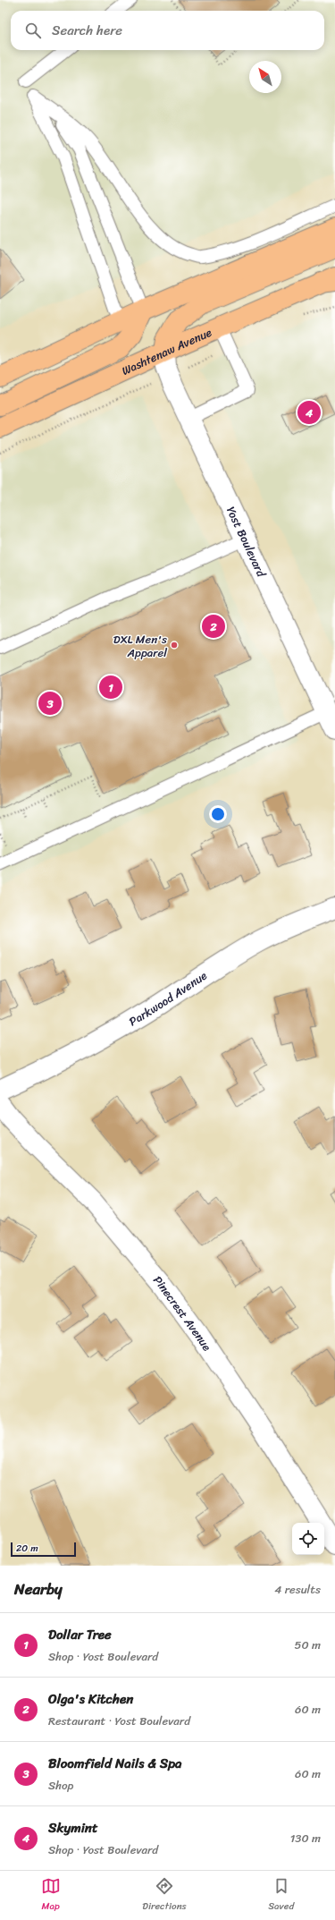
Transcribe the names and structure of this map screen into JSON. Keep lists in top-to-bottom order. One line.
{"streets":{"main road":["Washtenaw Avenue"],"street":["Yost Boulevard","Parkwood Avenue","Pinecrest Avenue"]},"crossings":[["Washtenaw Avenue","Yost Boulevard"]],"places":["DXL Men's Apparel"],"scale_bar":"20 m","north":"top left","page":{"search":"Search here","pins":["4","2","1","3"],"scale":"20 m","heading":["Nearby","4 results"],"list":[{"mark":"1","name":"Dollar Tree","note":"Shop · Yost Boulevard","value":"50 m"},{"mark":"2","name":"Olga's Kitchen","note":"Restaurant · Yost Boulevard","value":"60 m"},{"mark":"3","name":"Bloomfield Nails & Spa","note":"Shop","value":"60 m"},{"mark":"4","name":"Skymint","note":"Shop · Yost Boulevard","value":"130 m"}],"nav":["Map","Directions","Saved"]}}
